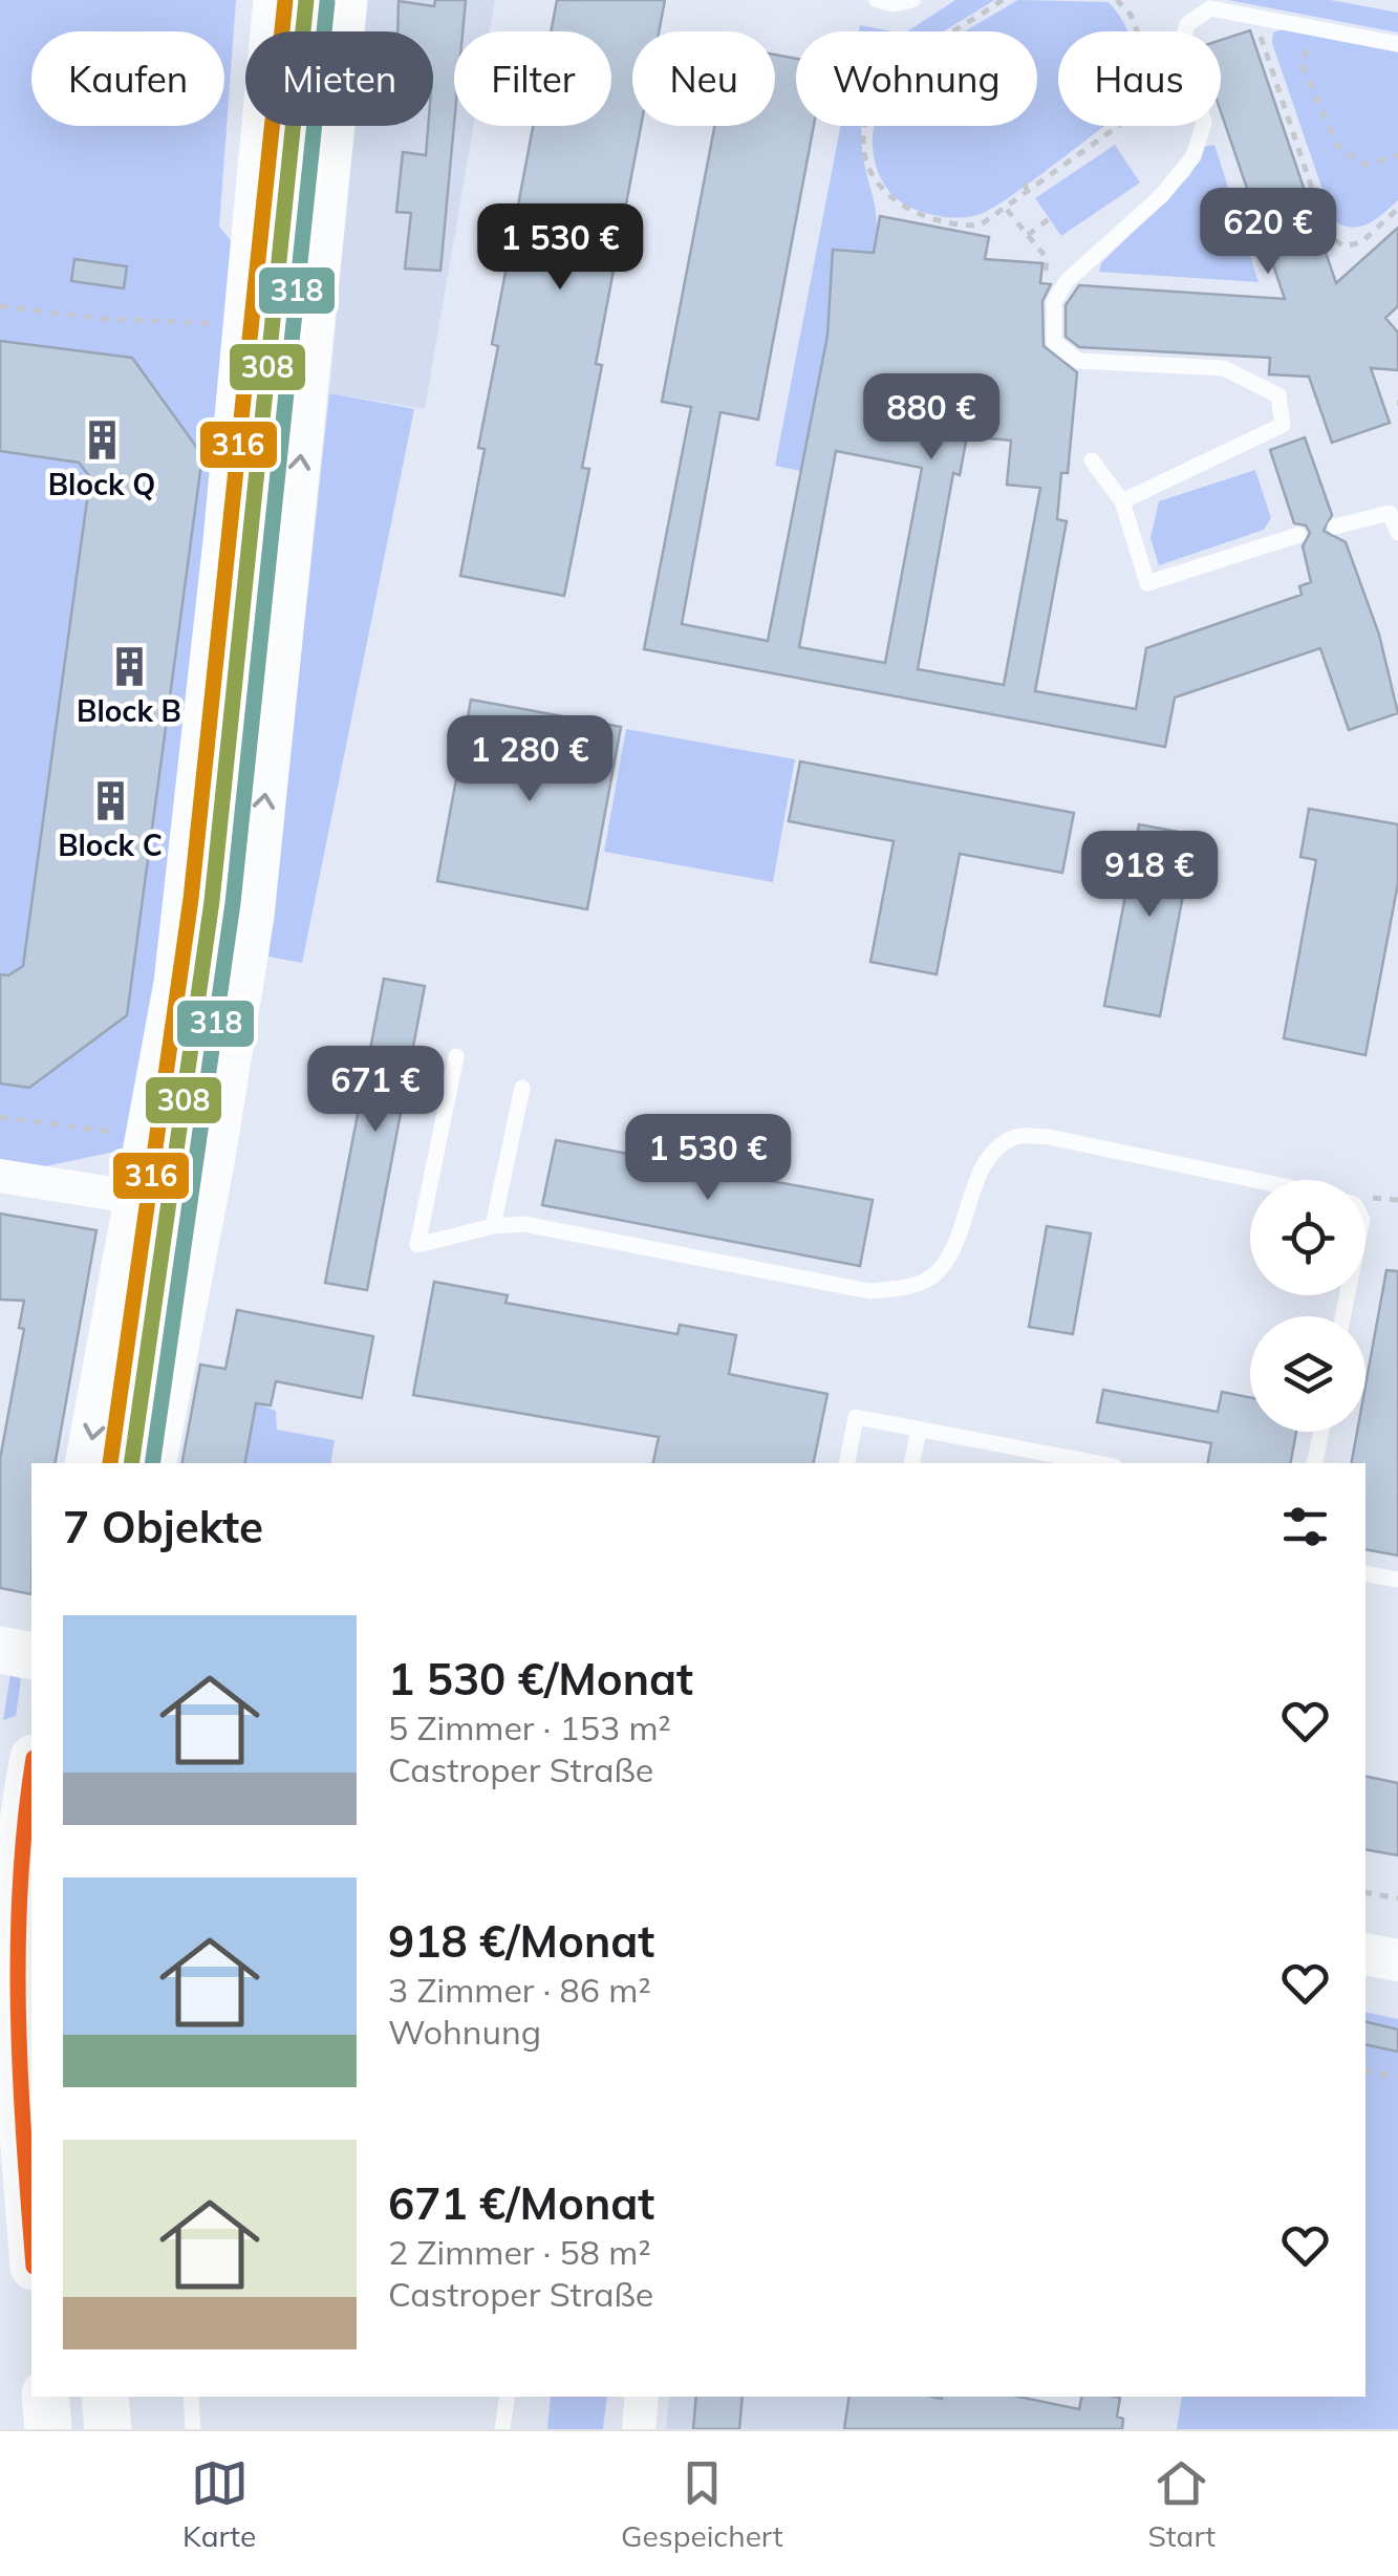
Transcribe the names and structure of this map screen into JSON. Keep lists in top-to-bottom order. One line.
{"places":{"building":["Block Q","Block B","Block C"]},"lines":["transit line 308","transit line 316","transit line 318"],"page":{"chip":["Kaufen","Mieten","Filter","Neu","Wohnung","Haus"],"price":["620 €","1 530 €","880 €","1 280 €","918 €","671 €","1 530 €"],"heading":"7 Objekte","list":[{"name":"1 530 €/Monat","note":"5 Zimmer · 153 m² · Castroper Straße"},{"name":"918 €/Monat","note":"3 Zimmer · 86 m² · Wohnung"},{"name":"671 €/Monat","note":"2 Zimmer · 58 m² · Castroper Straße"}],"tabs":["Karte","Gespeichert","Start"]}}
